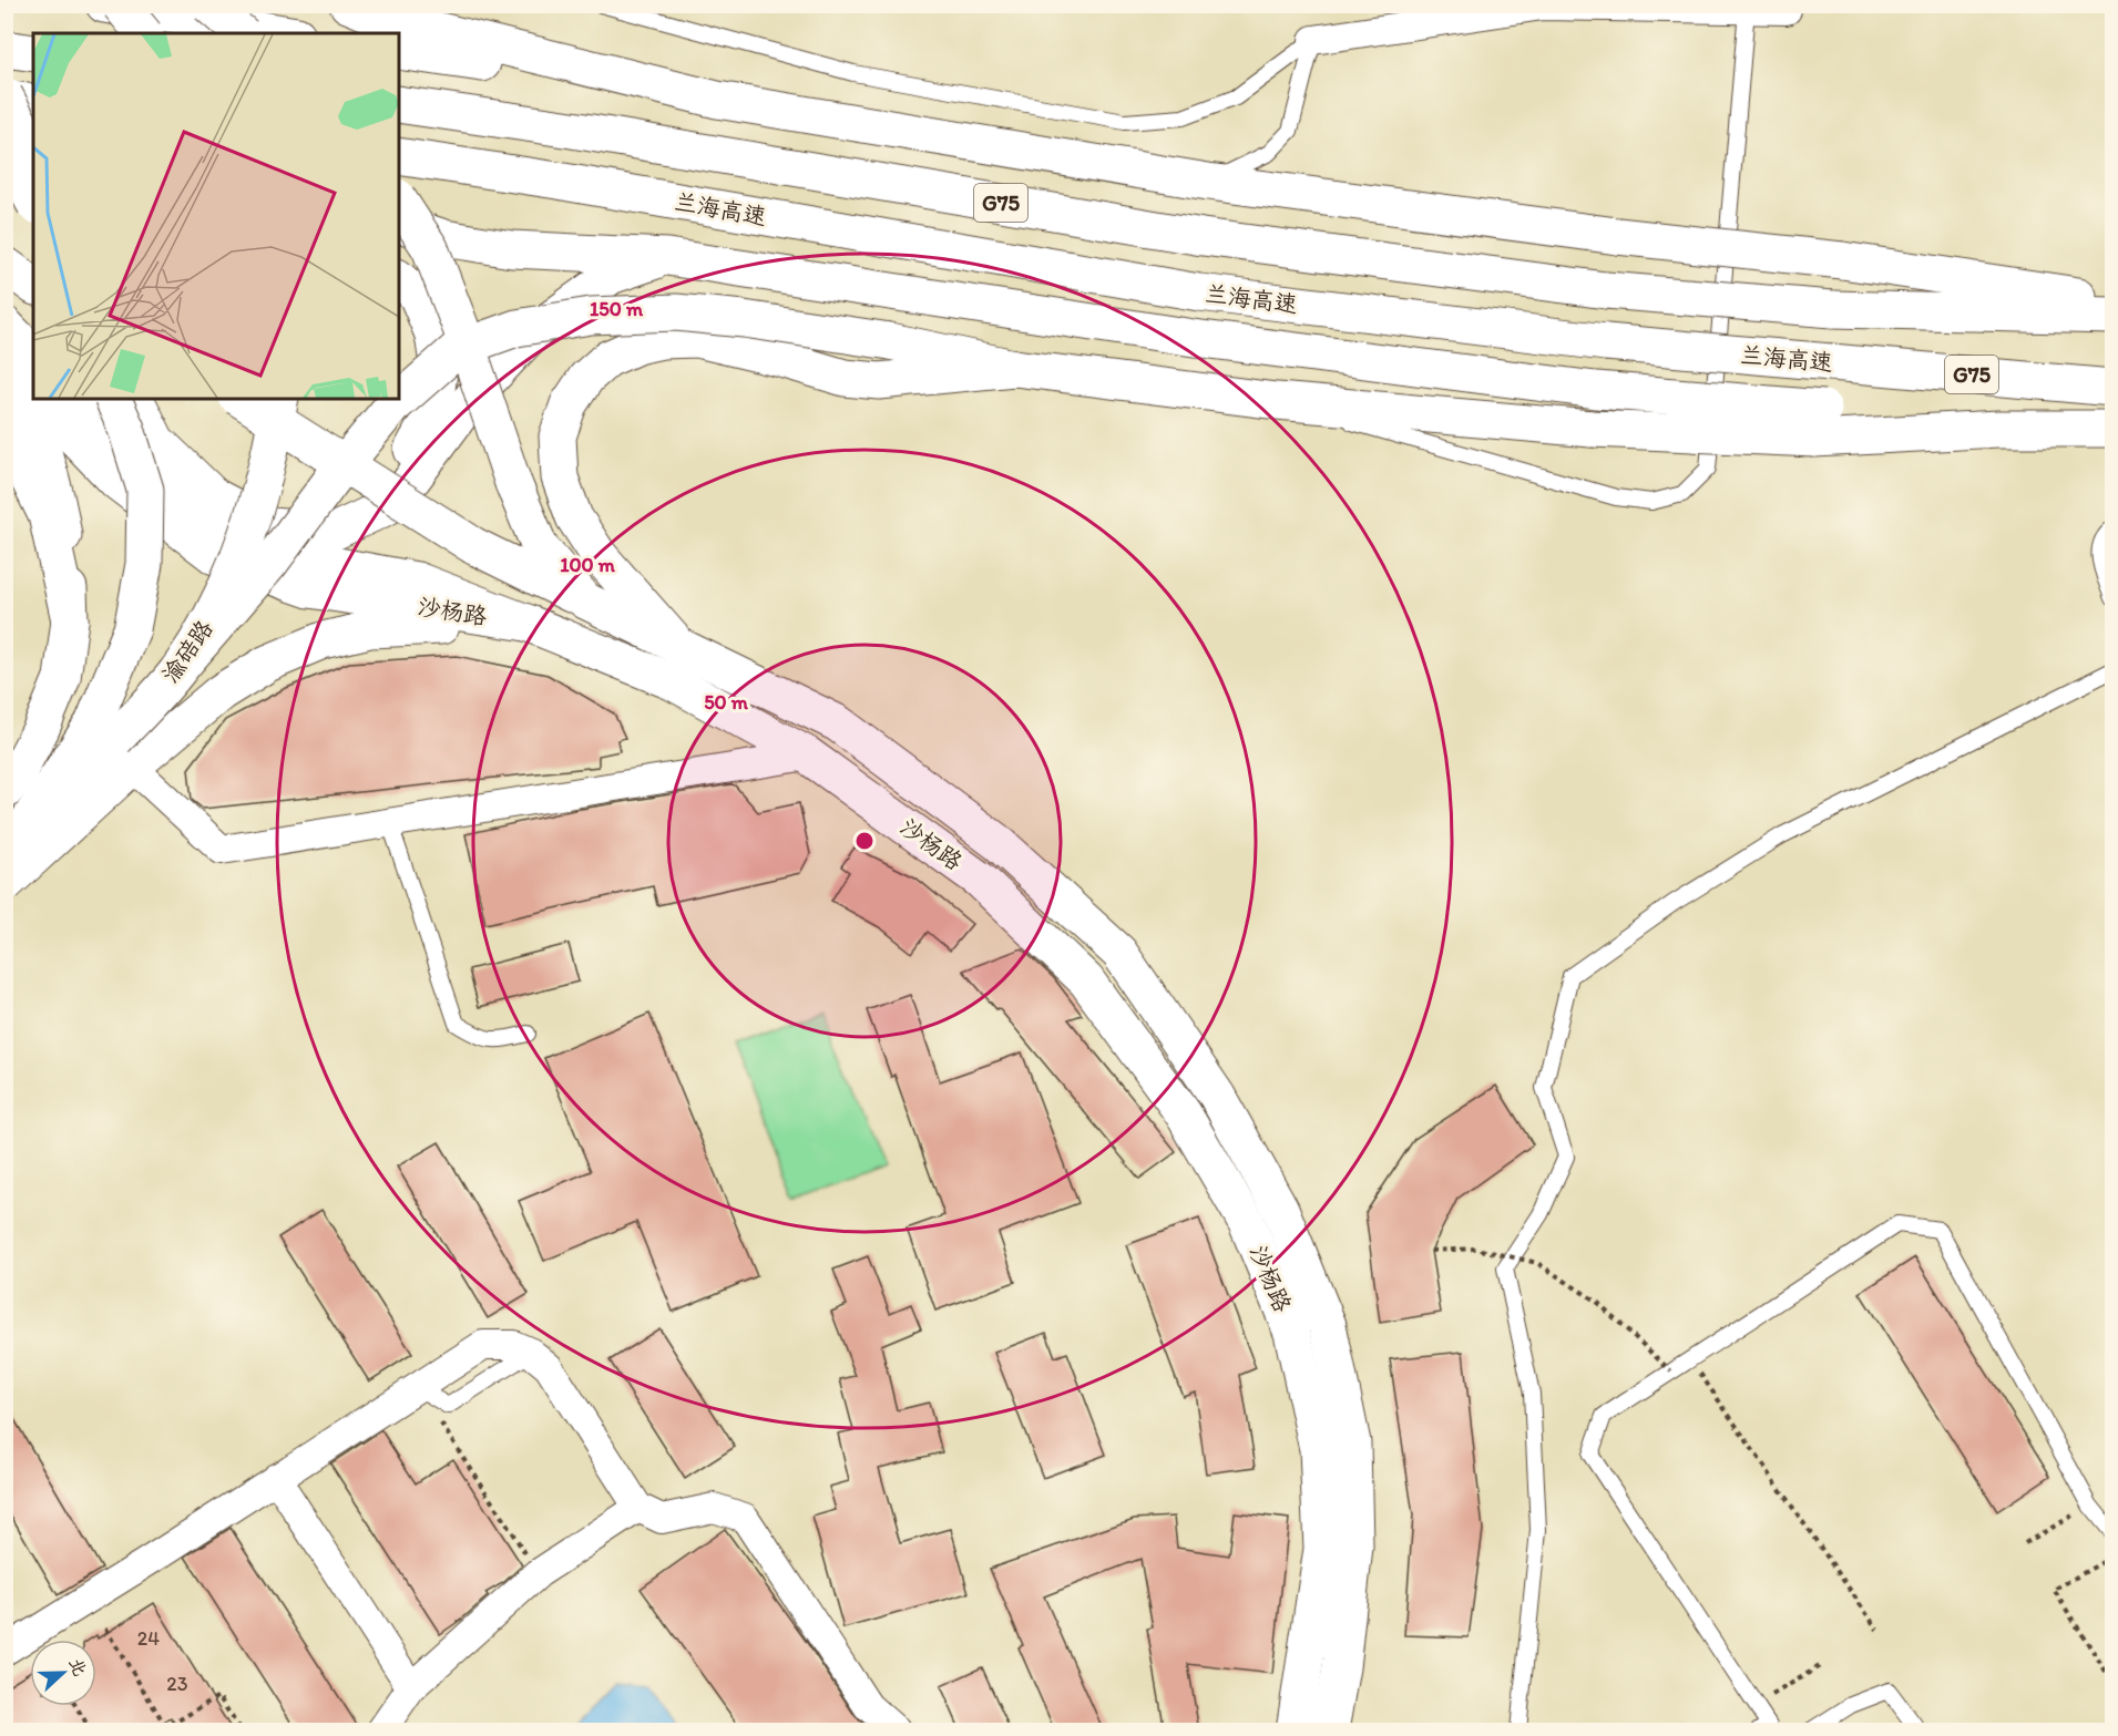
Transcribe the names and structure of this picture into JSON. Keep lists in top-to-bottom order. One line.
{"streets":{"main road":["G75","兰海高速","沙杨路","渝碚路"]},"house_numbers":["24","23"],"north":"right","rings":["150 m","100 m","50 m"]}
